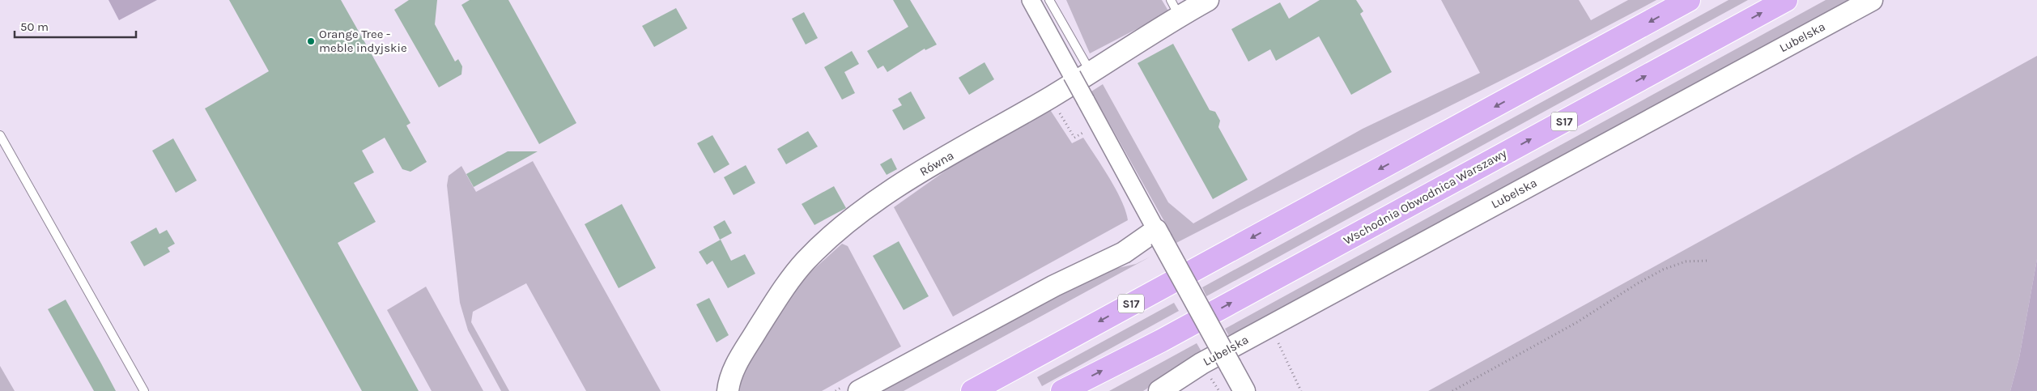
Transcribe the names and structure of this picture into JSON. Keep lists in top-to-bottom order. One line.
{"streets":{"highway":["S17","Wschodnia Obwodnica Warszawy"],"street":["Lubelska","Równa"]},"places":["Orange Tree - meble indyjskie"],"scale_bar":"50 m"}
